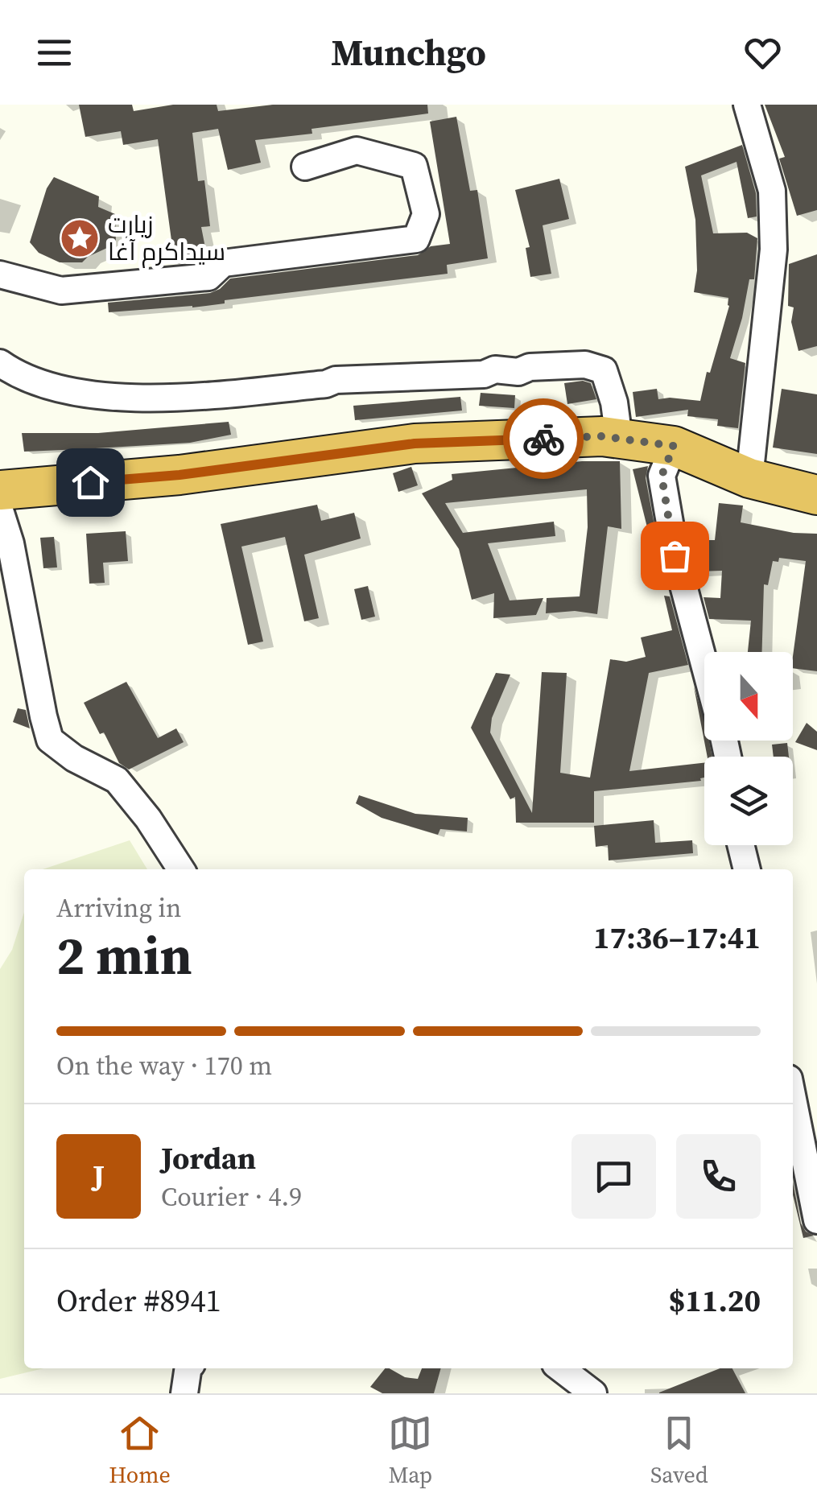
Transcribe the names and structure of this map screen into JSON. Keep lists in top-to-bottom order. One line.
{"places":{"place":["زیارت سیداکرم آغا"]},"north":"bottom","page":{"header":"Munchgo","heading":["2 min","Arriving in","17:36–17:41"],"panel":["Jordan","Courier · 4.9","Order #8941","$11.20"],"bar":"On the way · 170 m","round":"J","tabs":["Home","Map","Saved"]}}
